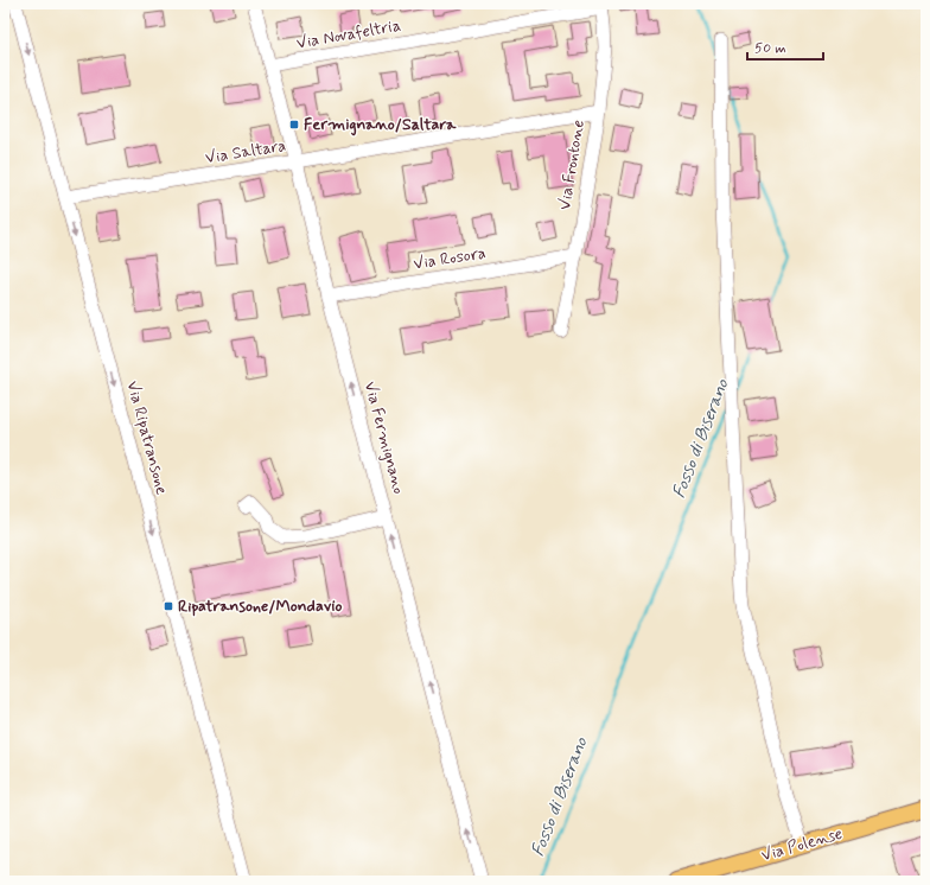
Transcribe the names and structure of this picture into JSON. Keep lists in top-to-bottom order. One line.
{"streets":{"main road":["Via Polense"],"street":["Via Novafeltria","Via Saltara","Via Frontone","Via Rosora","Via Ripatransone","Via Fermignano"]},"crossings":[["Via Novafeltria","Via Frontone"],["Via Novafeltria","Via Fermignano"],["Via Saltara","Via Frontone"],["Via Saltara","Via Ripatransone"],["Via Saltara","Via Fermignano"],["Via Frontone","Via Rosora"],["Via Rosora","Via Fermignano"]],"one_way":["Via Ripatransone","Via Fermignano"],"water":["Fosso di Biserano"],"places":{"transit":["Fermignano/Saltara","Ripatransone/Mondavio"]},"scale_bar":"50 m"}
